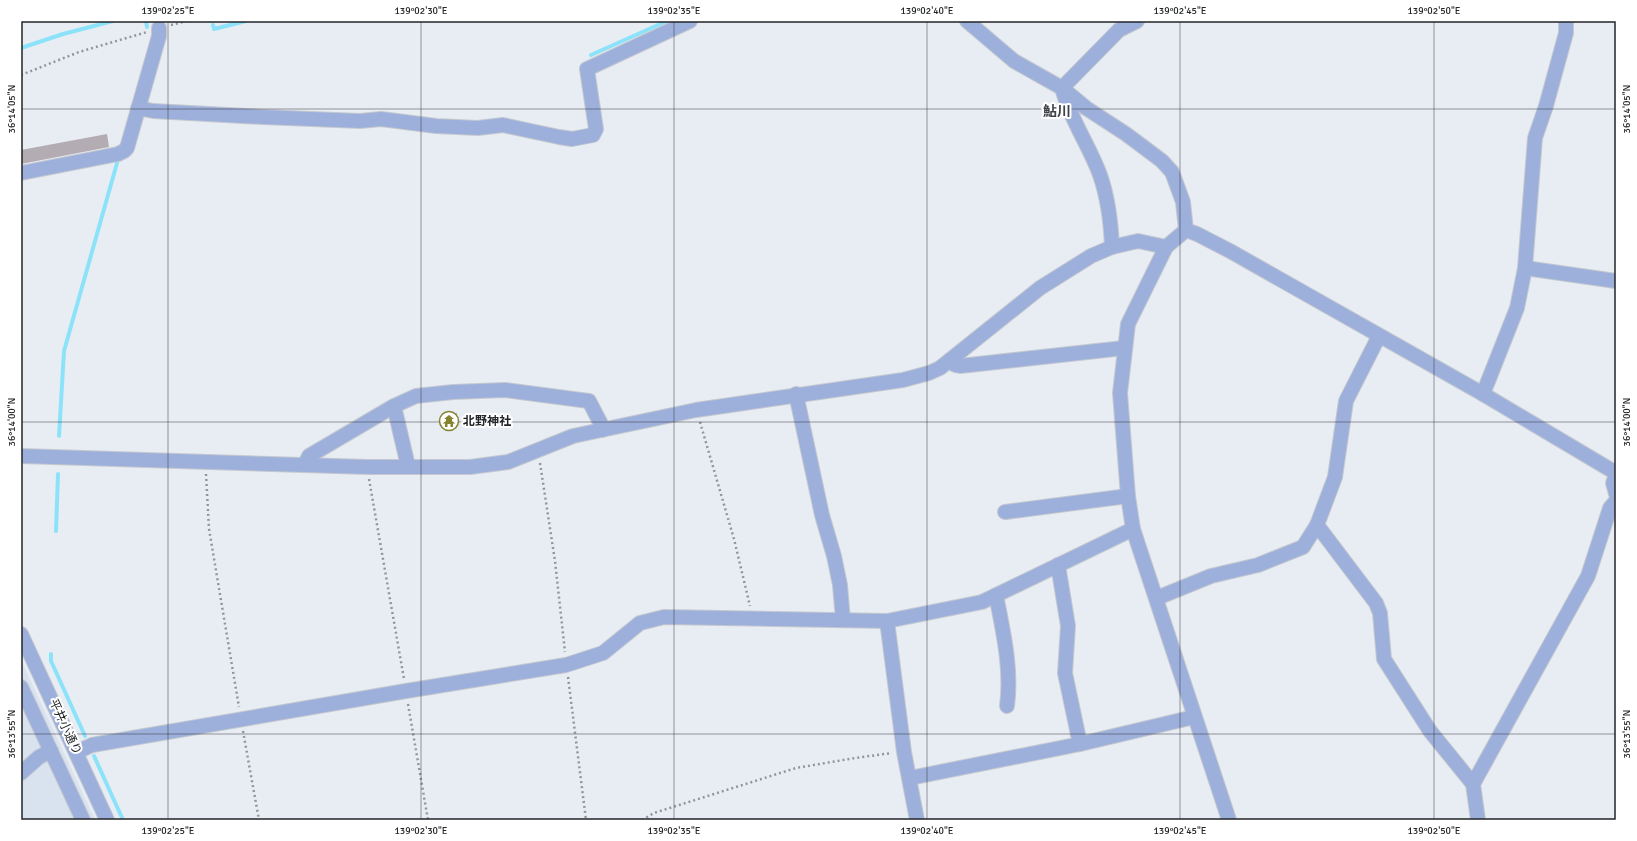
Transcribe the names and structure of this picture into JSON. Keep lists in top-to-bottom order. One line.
{"streets":{"street":["平井小通り"]},"districts":["鮎川"],"places":{"temple":["北野神社"]},"coordinates":["139°02'25\"E","139°02'30\"E","139°02'35\"E","139°02'40\"E","139°02'45\"E","139°02'50\"E","36°14'05\"N","36°14'00\"N","36°13'55\"N"]}
